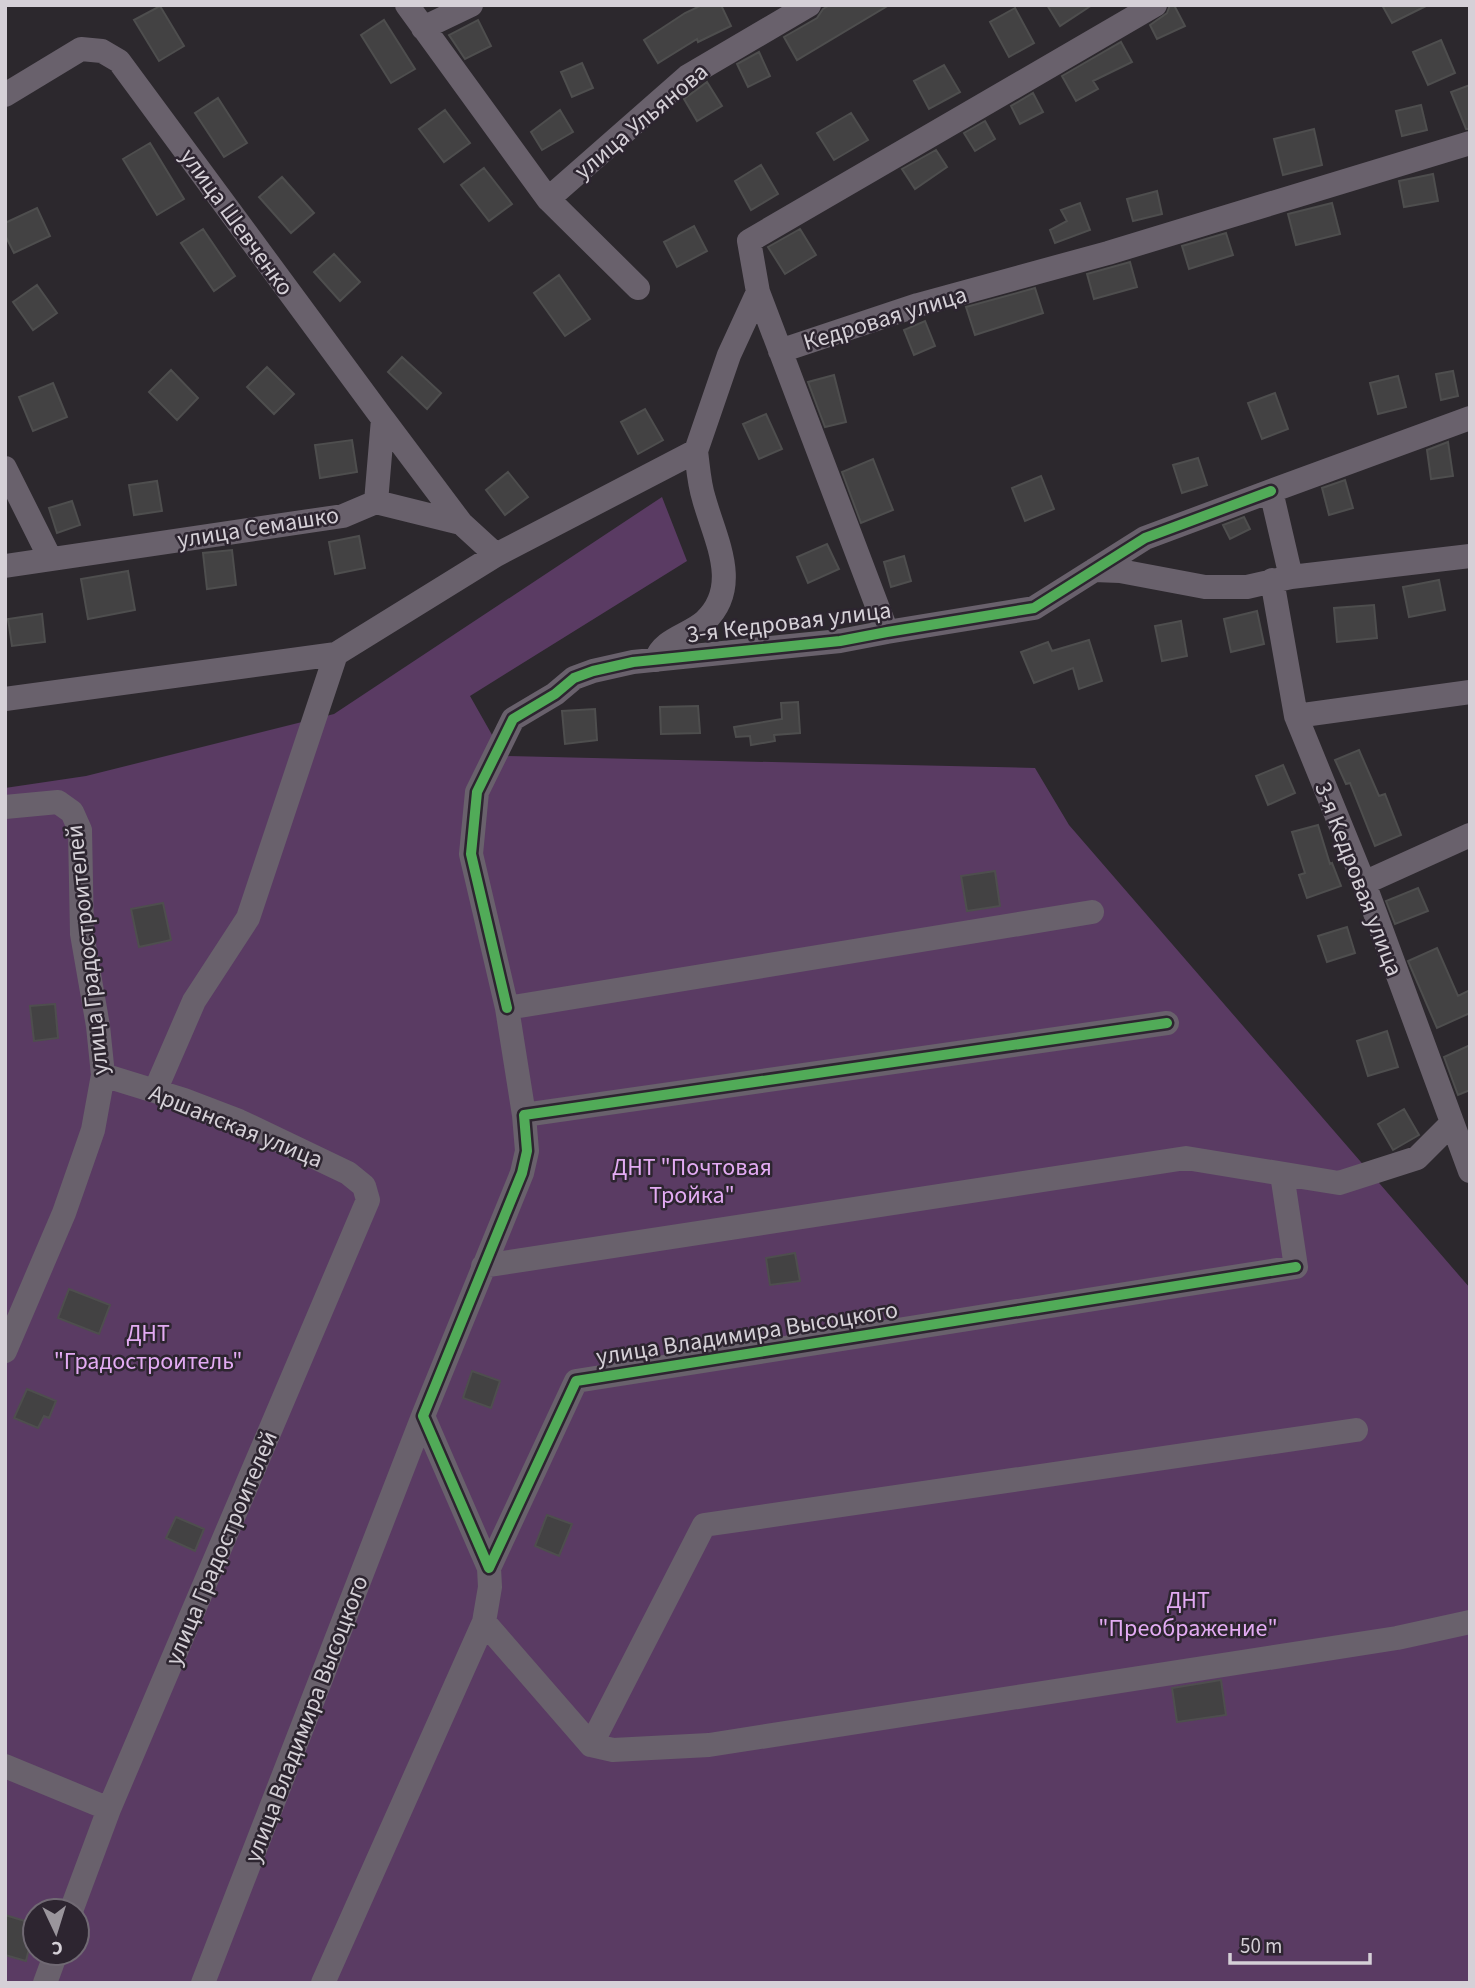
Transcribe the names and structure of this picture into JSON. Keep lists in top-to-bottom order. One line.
{"streets":{"street":["улица Ульянова","улица Шевченко","Кедровая улица","улица Семашко","3-я Кедровая улица","улица Градостроителей","Аршанская улица","улица Владимира Высоцкого"]},"crossings":[["3-я Кедровая улица","улица Владимира Высоцкого"],["улица Градостроителей","Аршанская улица"]],"parks":["ДНТ \"Почтовая Тройка\"","ДНТ \"Градостроитель\"","ДНТ \"Преображение\""],"scale_bar":"50 m","north":"bottom"}
